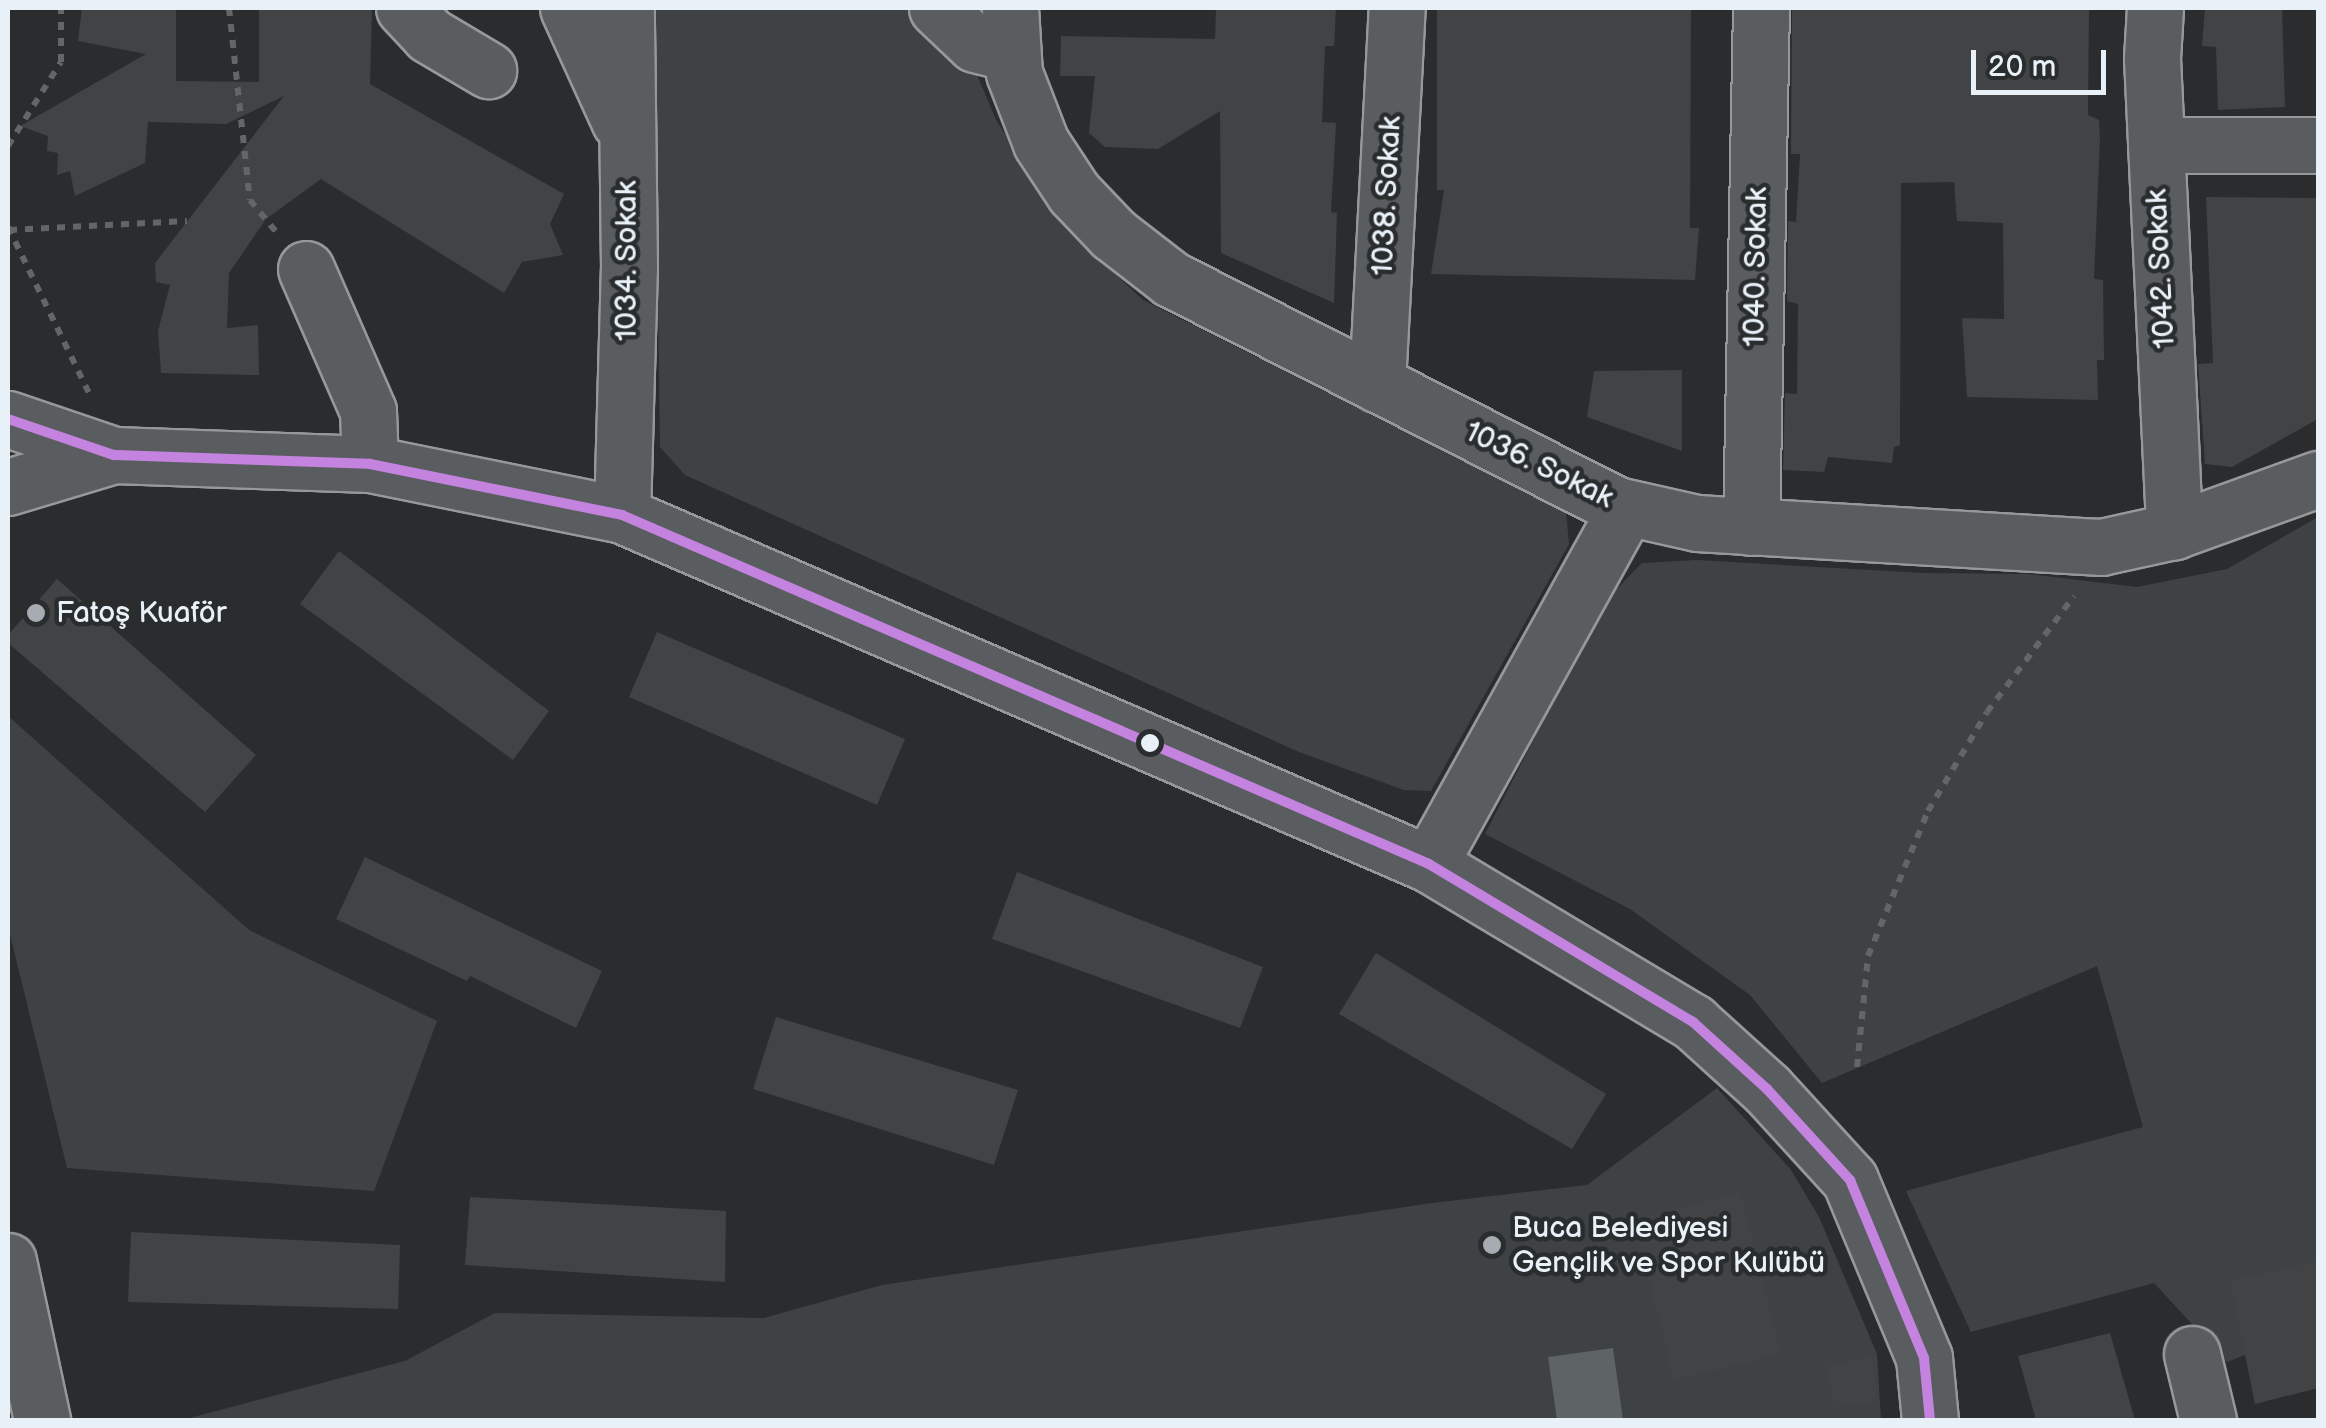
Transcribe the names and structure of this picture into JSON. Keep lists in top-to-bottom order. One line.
{"streets":{"street":["1038. Sokak","1034. Sokak","1040. Sokak","1042. Sokak","1036. Sokak"]},"crossings":[["1038. Sokak","1036. Sokak"],["1040. Sokak","1036. Sokak"],["1042. Sokak","1036. Sokak"]],"places":["Fatoş Kuaför","Buca Belediyesi Gençlik ve Spor Kulübü"],"scale_bar":"20 m"}
